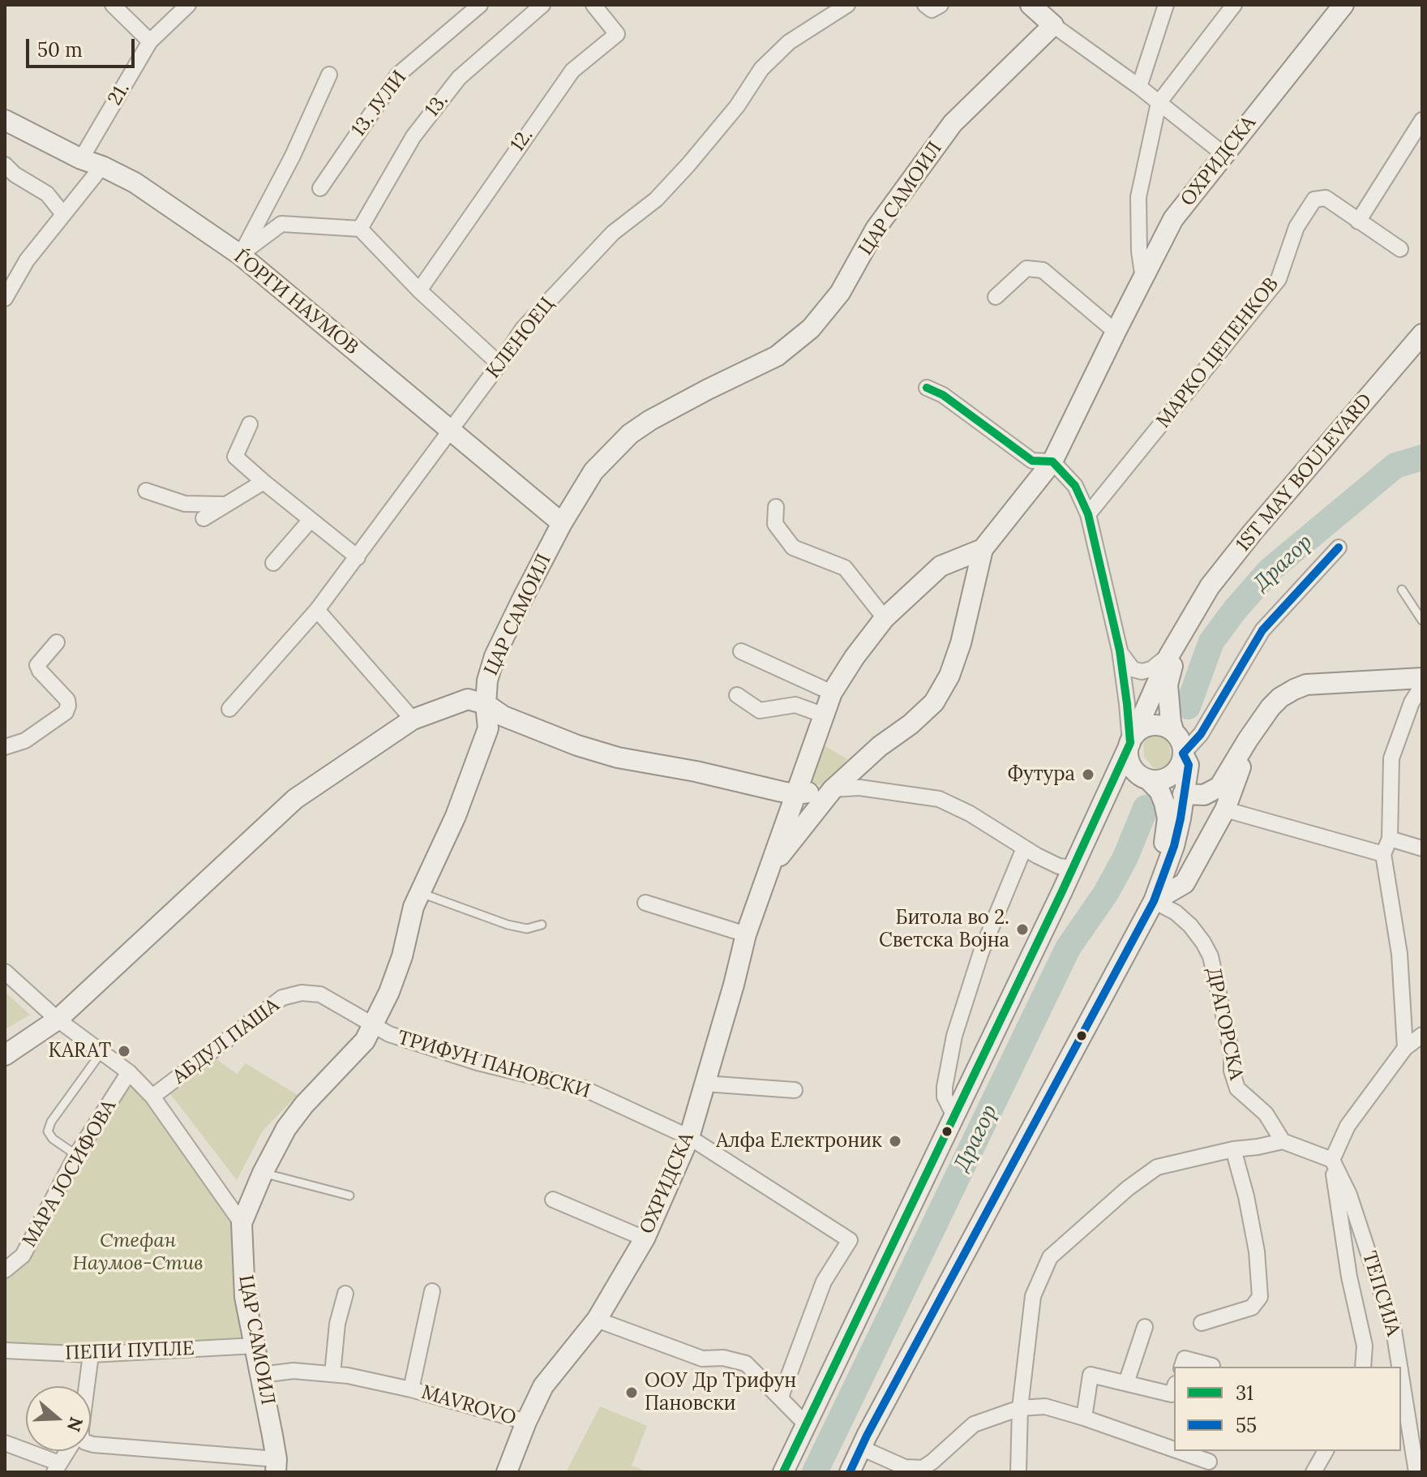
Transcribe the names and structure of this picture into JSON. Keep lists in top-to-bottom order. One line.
{"streets":{"street":["21.","13. ЈУЛИ","13.","12.","ОХРИДСКА","ЦАР САМОИЛ","ЃОРГИ НАУМОВ","КЛЕНОЕЦ","МАРКО ЦЕПЕНКОВ","1ST MAY BOULEVARD","ДРАГОРСКА","АБДУЛ ПАША","ТРИФУН ПАНОВСКИ","МАРА ЈОСИФОВА","ТЕПСИЈА","ПЕПИ ПУПЛЕ","MAVROVO"]},"crossings":[["21.","ЃОРГИ НАУМОВ"],["ОХРИДСКА","ТРИФУН ПАНОВСКИ"],["ОХРИДСКА","MAVROVO"],["ЦАР САМОИЛ","ЃОРГИ НАУМОВ"],["ЦАР САМОИЛ","АБДУЛ ПАША"],["ЦАР САМОИЛ","ТРИФУН ПАНОВСКИ"],["ЦАР САМОИЛ","ПЕПИ ПУПЛЕ"],["ЦАР САМОИЛ","MAVROVO"],["ЃОРГИ НАУМОВ","КЛЕНОЕЦ"],["АБДУЛ ПАША","ТРИФУН ПАНОВСКИ"]],"water":["Драгор"],"parks":["Стефан Наумов-Стив"],"places":["Футура","Битола во 2. Светска Војна","KARAT","Алфа Електроник","ООУ Др Трифун Пановски"],"lines":["transit line 31","transit line 55"],"legend":["31","55"],"scale_bar":"50 m","north":"right"}
